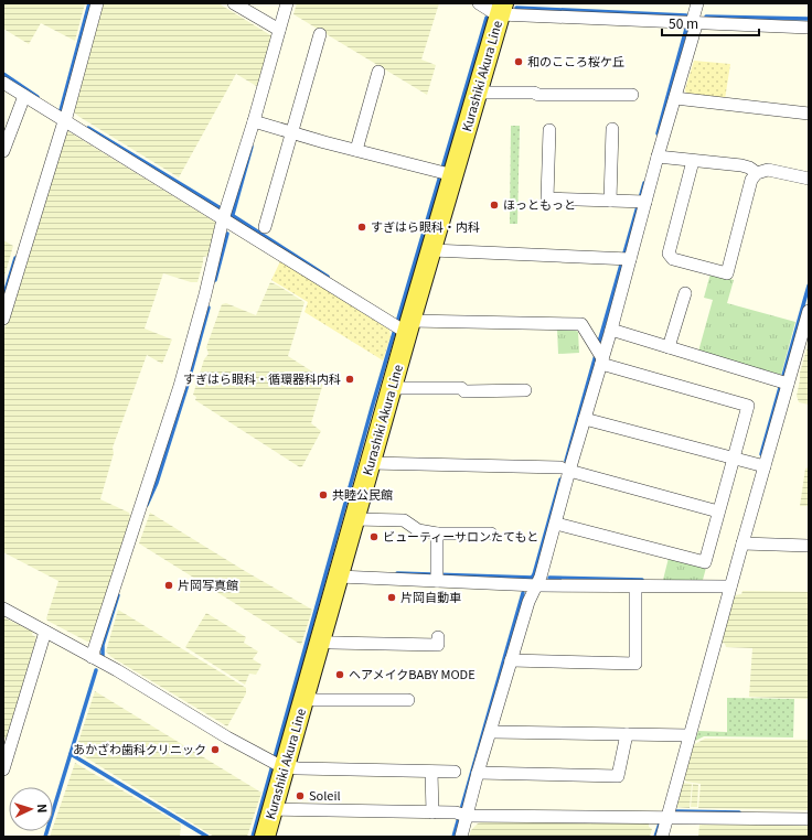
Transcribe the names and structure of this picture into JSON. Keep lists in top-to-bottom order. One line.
{"streets":{"main road":["Kurashiki Akura Line"]},"places":["和のこころ桜ケ丘","ほっともっと","すぎはら眼科・内科","すぎはら眼科・循環器科内科","共睦公民館","ビューティーサロンたてもと","片岡写真館","片岡自動車","ヘアメイクBABY MODE","あかざわ歯科クリニック","Soleil"],"scale_bar":"50 m","north":"right"}
